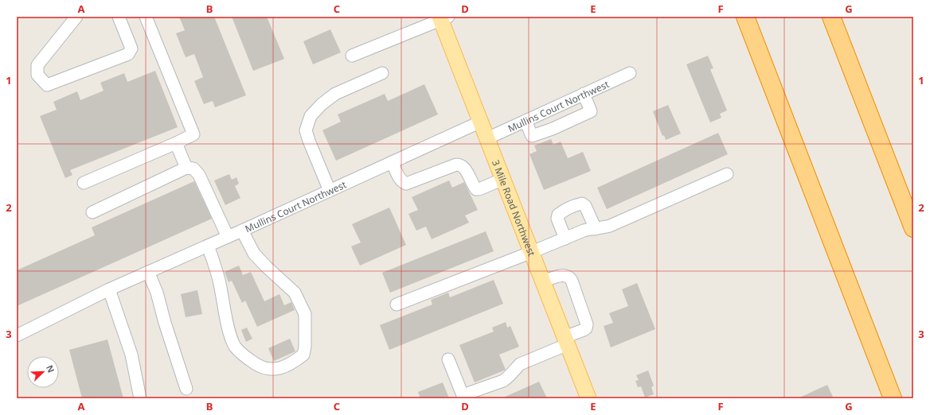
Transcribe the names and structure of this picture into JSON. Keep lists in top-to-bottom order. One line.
{"streets":{"main road":["3 Mile Road Northwest"],"street":["Mullins Court Northwest"]},"crossings":[["Mullins Court Northwest","3 Mile Road Northwest"]],"north":"top right","grid":{"columns":["A","B","C","D","E","F","G"],"rows":["1","2","3"]}}
